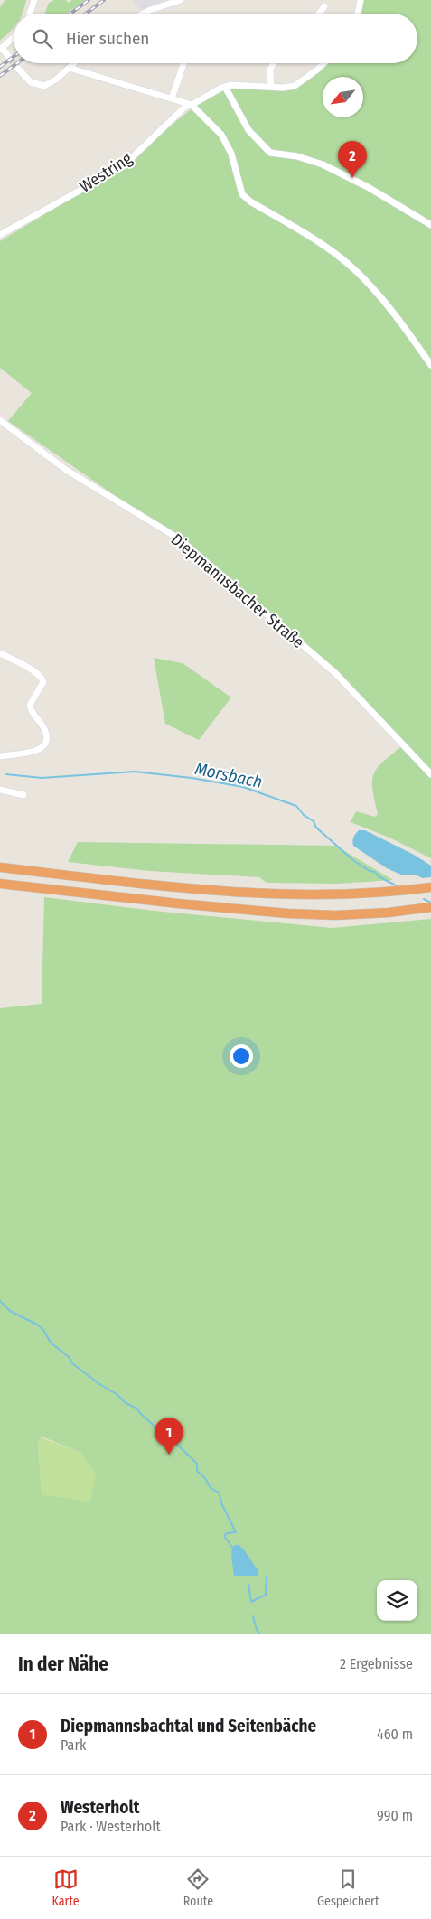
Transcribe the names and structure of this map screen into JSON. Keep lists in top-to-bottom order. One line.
{"streets":{"street":["Westring","Diepmannsbacher Straße"]},"water":["Morsbach"],"north":"bottom left","page":{"search":"Hier suchen","pins":["2","1"],"heading":["In der Nähe","2 Ergebnisse"],"list":[{"mark":"1","name":"Diepmannsbachtal und Seitenbäche","note":"Park","value":"460 m"},{"mark":"2","name":"Westerholt","note":"Park · Westerholt","value":"990 m"}],"nav":["Karte","Route","Gespeichert"]}}
